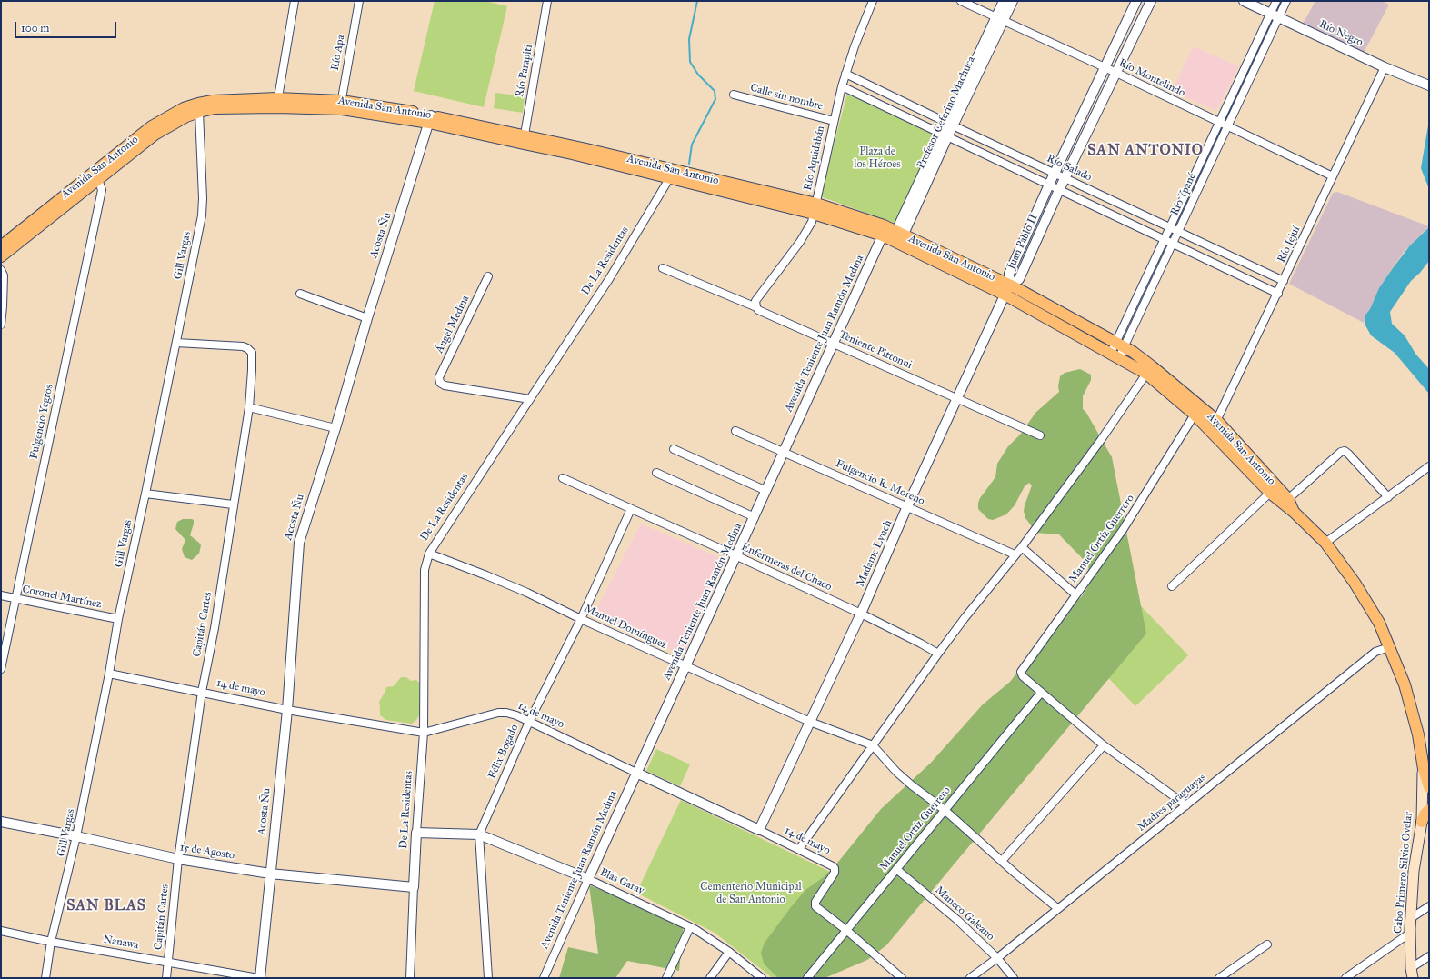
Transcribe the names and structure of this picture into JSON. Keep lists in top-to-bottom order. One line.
{"streets":{"main road":["Avenida San Antonio","Cabo Primero Silvio Ovelar"],"street":["Río Negro","Río Apa","Río Parapiti","Río Montelindo","Calle sin nombre","Profesor Ceferino Machuca","Río Aquidabán","Río Salado","Río Ypané","Acosta Ñu","Juan Pablo II","Río Jejuí","Gill Vargas","De La Residentas","Ángel Medina","Avenida Teniente Juan Ramón Medina","Teniente Pittonni","Fulgencio Yegros","Fulgencio R. Moreno","Manuel Ortíz Guerrero","Madame Lynch","Enfermeras del Chaco","Coronel Martínez","Capitán Cartes","Manuel Domínguez","14 de mayo","Félix Bogado","Madres paraguayas","15 de Agosto","Blás Garay","Maneco Galeano","Nanawa"]},"crossings":[["Río Negro","Río Ypané"],["Río Negro","Río Jejuí"],["Río Apa","Avenida San Antonio"],["Río Parapiti","Avenida San Antonio"],["Río Montelindo","Profesor Ceferino Machuca"],["Río Montelindo","Río Ypané"],["Río Montelindo","Juan Pablo II"],["Río Montelindo","Río Jejuí"],["Calle sin nombre","Río Aquidabán"],["Avenida San Antonio","Profesor Ceferino Machuca"],["Avenida San Antonio","Río Aquidabán"],["Avenida San Antonio","Río Ypané"],["Avenida San Antonio","Acosta Ñu"],["Avenida San Antonio","Juan Pablo II"],["Avenida San Antonio","Río Jejuí"],["Avenida San Antonio","Gill Vargas"],["Avenida San Antonio","De La Residentas"],["Avenida San Antonio","Avenida Teniente Juan Ramón Medina"],["Avenida San Antonio","Fulgencio Yegros"],["Avenida San Antonio","Manuel Ortíz Guerrero"],["Avenida San Antonio","Madame Lynch"],["Avenida San Antonio","Madres paraguayas"],["Avenida San Antonio","Cabo Primero Silvio Ovelar"],["Profesor Ceferino Machuca","Río Salado"],["Profesor Ceferino Machuca","Avenida Teniente Juan Ramón Medina"],["Río Aquidabán","Río Salado"],["Río Aquidabán","Teniente Pittonni"],["Río Salado","Río Ypané"],["Río Salado","Juan Pablo II"],["Río Salado","Río Jejuí"],["Acosta Ñu","14 de mayo"],["Acosta Ñu","15 de Agosto"],["Acosta Ñu","Nanawa"],["Juan Pablo II","Madame Lynch"],["Gill Vargas","Coronel Martínez"],["Gill Vargas","Capitán Cartes"],["Gill Vargas","14 de mayo"],["Gill Vargas","15 de Agosto"],["Gill Vargas","Nanawa"],["De La Residentas","Ángel Medina"],["De La Residentas","Manuel Domínguez"],["De La Residentas","14 de mayo"],["De La Residentas","15 de Agosto"],["De La Residentas","Blás Garay"],["Avenida Teniente Juan Ramón Medina","Teniente Pittonni"],["Avenida Teniente Juan Ramón Medina","Fulgencio R. Moreno"],["Avenida Teniente Juan Ramón Medina","Enfermeras del Chaco"],["Avenida Teniente Juan Ramón Medina","Manuel Domínguez"],["Avenida Teniente Juan Ramón Medina","14 de mayo"],["Avenida Teniente Juan Ramón Medina","Blás Garay"],["Teniente Pittonni","Madame Lynch"],["Fulgencio Yegros","Coronel Martínez"],["Fulgencio R. Moreno","Madame Lynch"],["Manuel Ortíz Guerrero","14 de mayo"],["Manuel Ortíz Guerrero","Maneco Galeano"],["Madame Lynch","Enfermeras del Chaco"],["Madame Lynch","Manuel Domínguez"],["Madame Lynch","14 de mayo"],["Enfermeras del Chaco","Félix Bogado"],["Capitán Cartes","14 de mayo"],["Capitán Cartes","15 de Agosto"],["Capitán Cartes","Nanawa"],["Manuel Domínguez","Félix Bogado"],["14 de mayo","Félix Bogado"],["Félix Bogado","Blás Garay"],["Madres paraguayas","Maneco Galeano"]],"districts":["SAN ANTONIO","SAN BLAS"],"parks":["Plaza de los Héroes","Cementerio Municipal de San Antonio"],"scale_bar":"100 m"}
